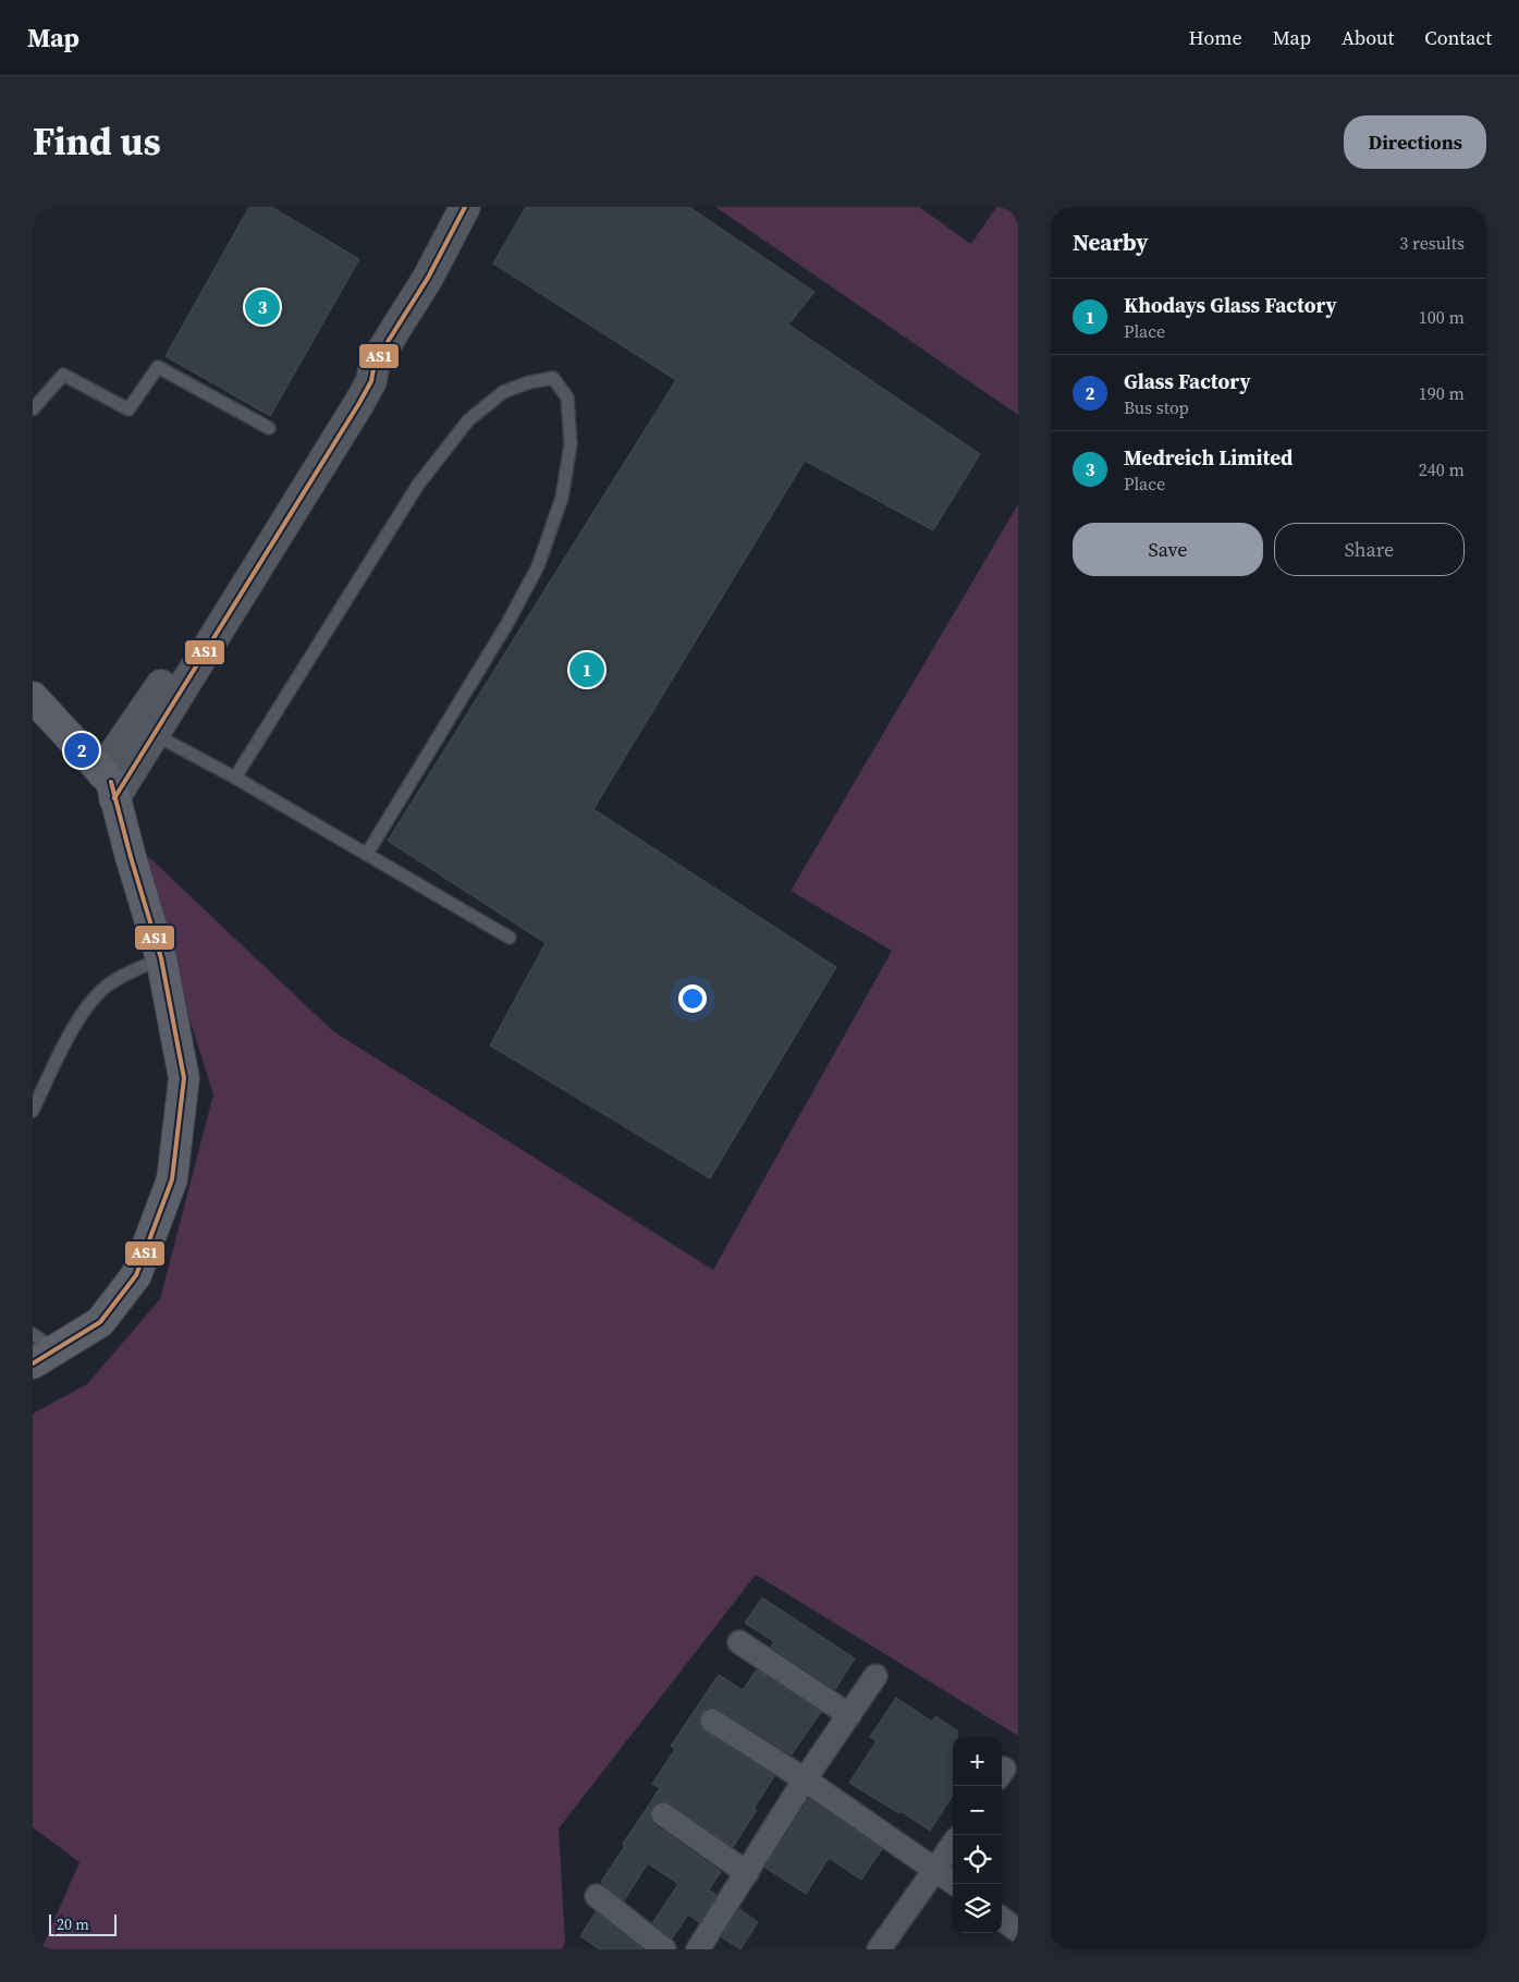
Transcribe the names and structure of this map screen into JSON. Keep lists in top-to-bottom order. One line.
{"lines":["transit line AS1"],"scale_bar":"20 m","page":{"header":"Map","nav":["Home","Map","About","Contact"],"title":"Find us","buttons":["Directions",["Save","Share"]],"heading":["Nearby","3 results"],"list":[{"mark":"1","name":"Khodays Glass Factory","note":"Place","value":"100 m"},{"mark":"2","name":"Glass Factory","note":"Bus stop","value":"190 m"},{"mark":"3","name":"Medreich Limited","note":"Place","value":"240 m"}],"pins":["3","1","2"],"map_buttons":["+","−"],"scale":"20 m"}}
